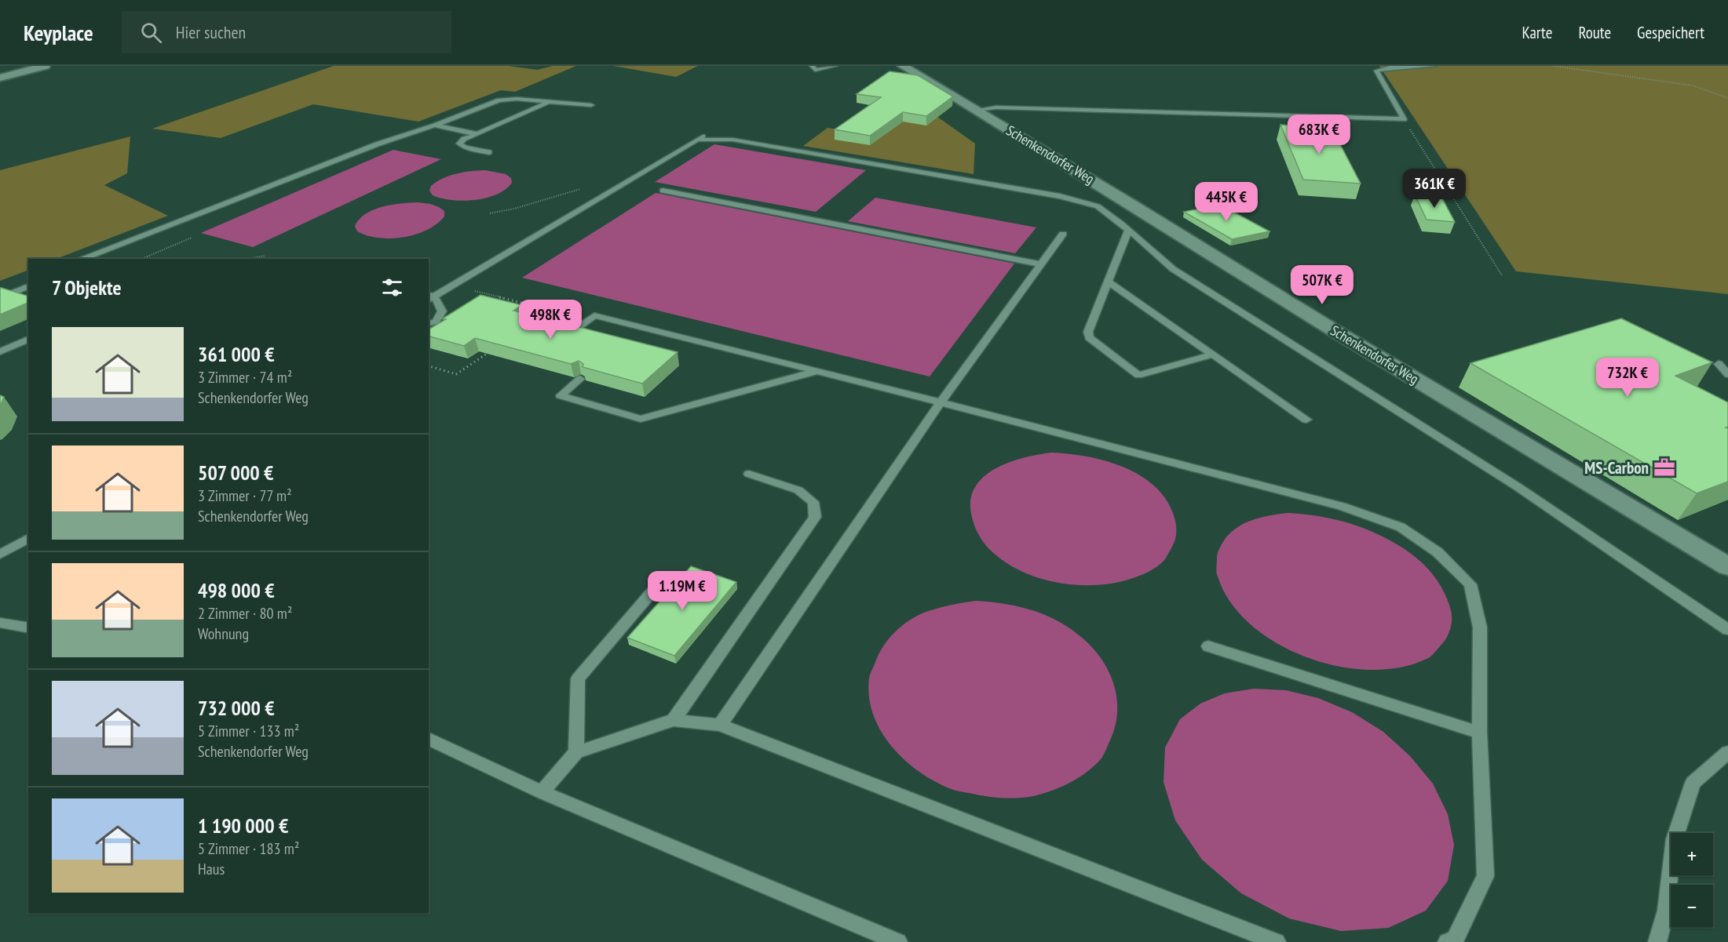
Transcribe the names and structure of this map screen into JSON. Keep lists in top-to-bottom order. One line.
{"streets":{"street":["Schenkendorfer Weg"]},"places":{"office":["MS-Carbon"]},"page":{"header":"Keyplace","search":"Hier suchen","nav":["Karte","Route","Gespeichert"],"price":["683K €","361K €","445K €","507K €","498K €","732K €","1.19M €"],"heading":"7 Objekte","list":[{"name":"361 000 €","note":"3 Zimmer · 74 m² · Schenkendorfer Weg"},{"name":"507 000 €","note":"3 Zimmer · 77 m² · Schenkendorfer Weg"},{"name":"498 000 €","note":"2 Zimmer · 80 m² · Wohnung"},{"name":"732 000 €","note":"5 Zimmer · 133 m² · Schenkendorfer Weg"},{"name":"1 190 000 €","note":"5 Zimmer · 183 m² · Haus"}],"map_buttons":["+","−"]}}
